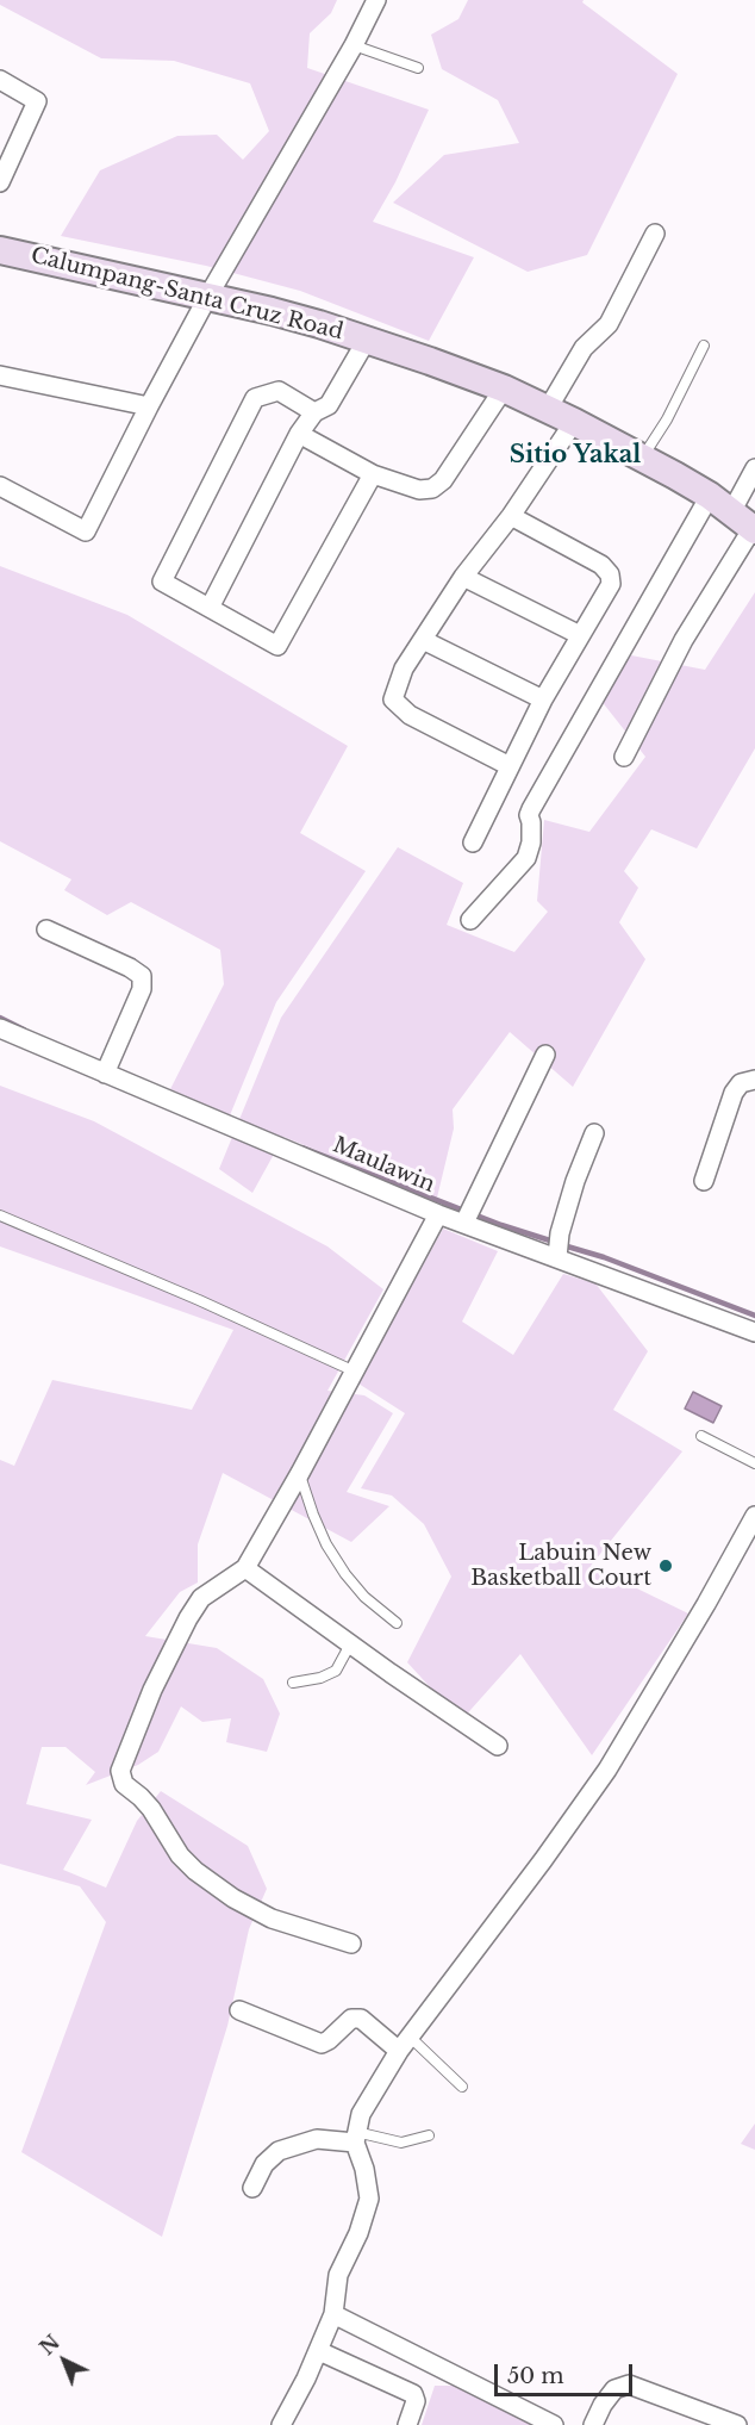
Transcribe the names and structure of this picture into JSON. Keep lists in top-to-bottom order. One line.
{"streets":{"main road":["Calumpang-Santa Cruz Road"],"street":["Maulawin"]},"districts":["Sitio Yakal"],"places":["Labuin New Basketball Court"],"scale_bar":"50 m","north":"top left"}
